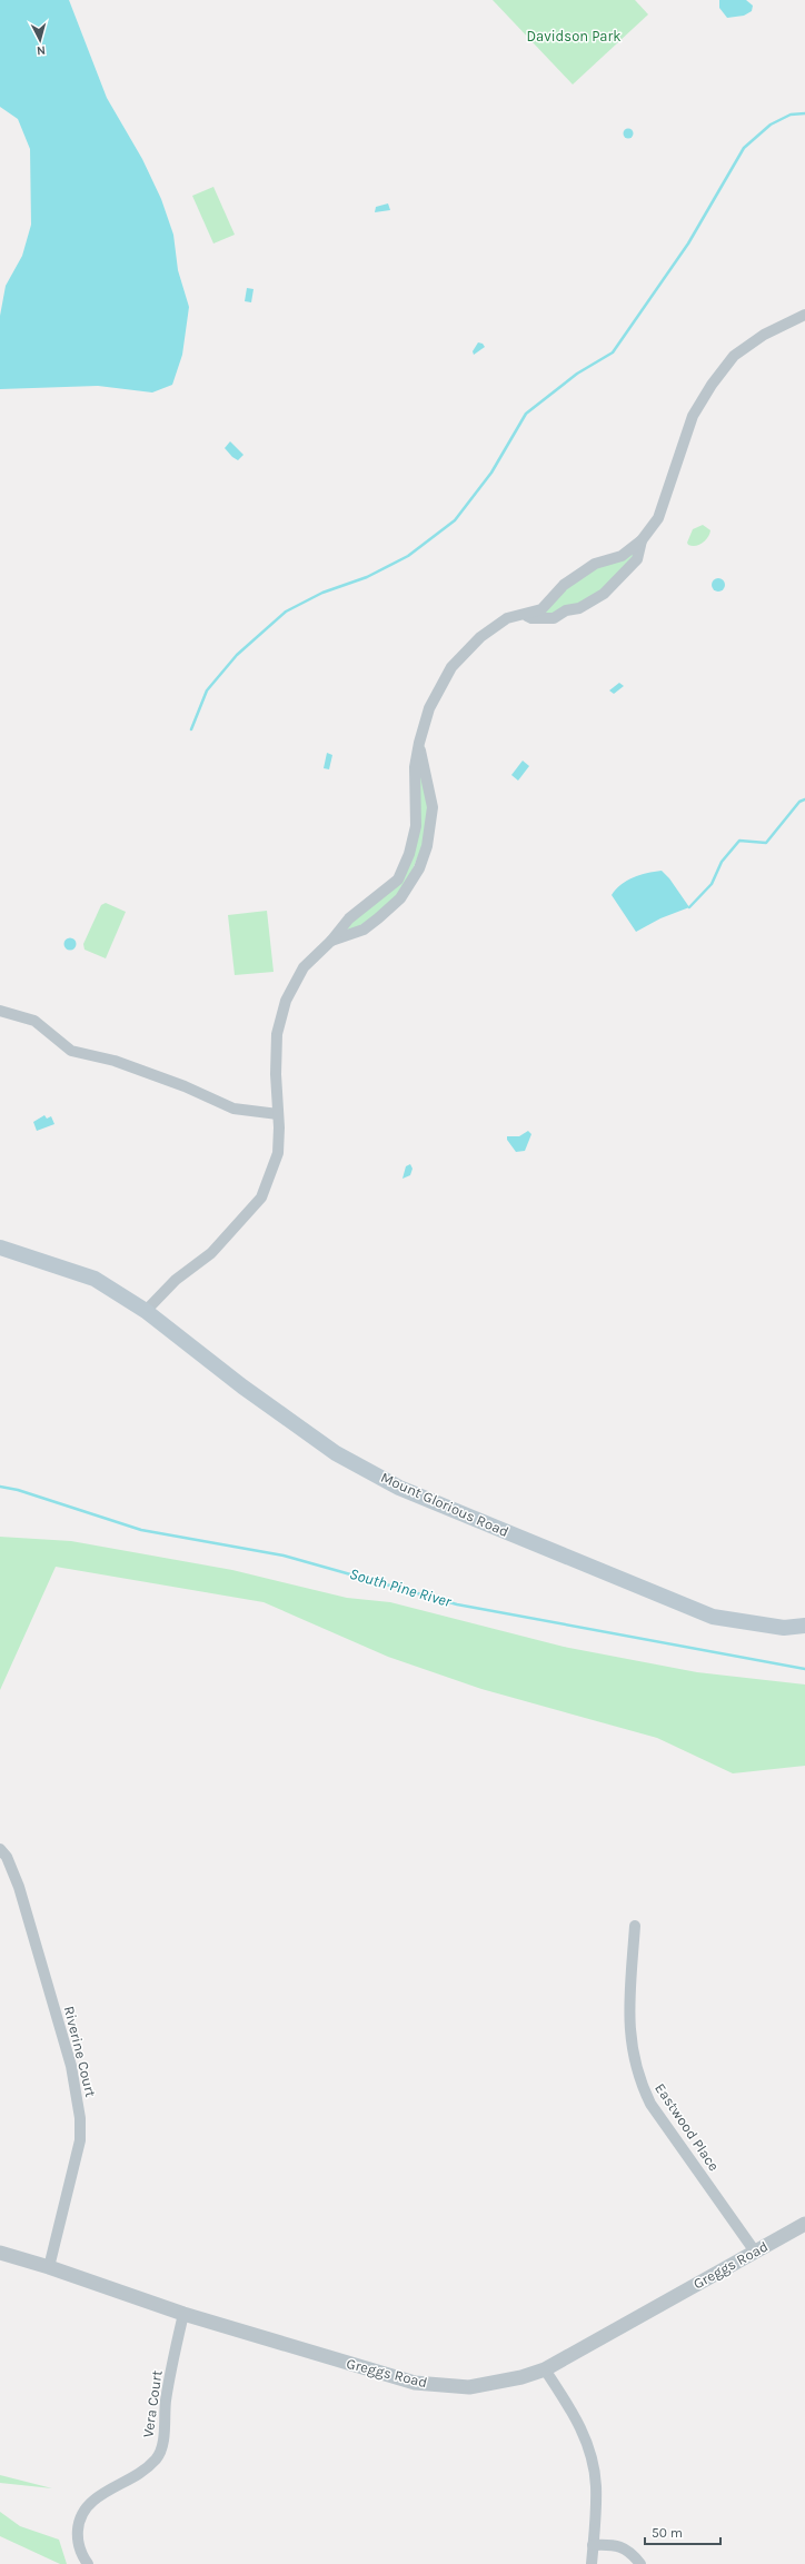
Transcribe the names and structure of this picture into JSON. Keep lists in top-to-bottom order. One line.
{"streets":{"main road":["Mount Glorious Road"],"street":["Riverine Court","Eastwood Place","Greggs Road","Vera Court"]},"crossings":[["Riverine Court","Greggs Road"],["Eastwood Place","Greggs Road"],["Greggs Road","Vera Court"]],"water":["South Pine River"],"parks":["Davidson Park"],"scale_bar":"50 m","north":"bottom"}
